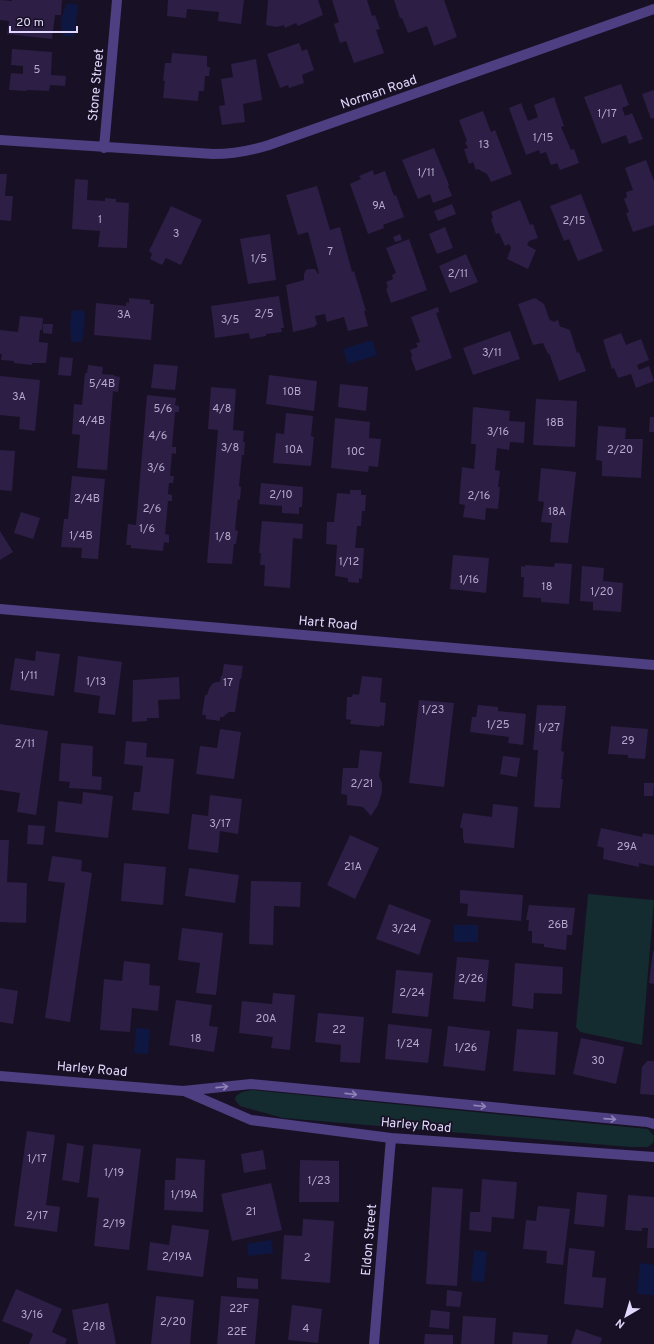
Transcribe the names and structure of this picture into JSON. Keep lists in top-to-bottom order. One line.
{"streets":{"street":["Stone Street","Norman Road","Hart Road","Harley Road","Eldon Street"]},"crossings":[["Stone Street","Norman Road"],["Harley Road","Eldon Street"]],"house_numbers":["5","1/17","1/15","13","1/11","9A","1","2/15","3","7","1/5","2/11","2/5","3A","3/5","3/11","5/4B","10B","3A","5/6","4/8","4/4B","18B","3/16","4/6","3/8","10A","2/20","10C","3/6","2/10","2/16","2/4B","2/6","18A","1/6","1/4B","1/8","1/12","1/16","18","1/20","1/11","1/13","17","1/23","1/25","1/27","29","2/11","2/21","3/17","29A","21A","26B","3/24","2/26","2/24","20A","22","18","1/24","1/26","30","1/17","1/19","1/23","1/19A","21","2/17","2/19","2/19A","2","22F","3/16","2/20","2/18","4","22E"],"scale_bar":"20 m","north":"bottom left"}
